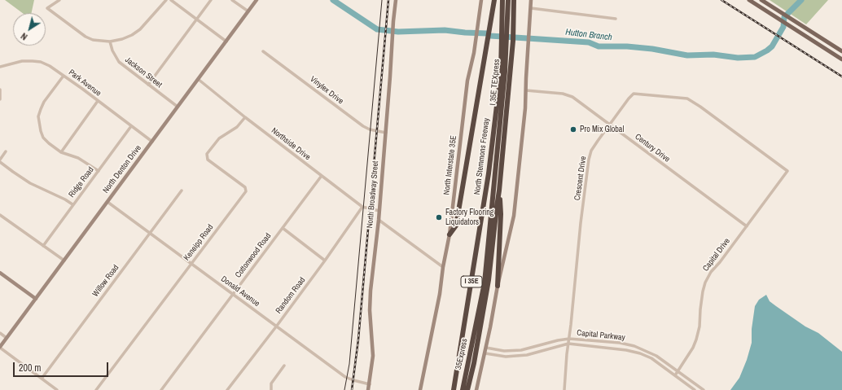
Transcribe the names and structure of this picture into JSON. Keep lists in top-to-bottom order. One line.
{"streets":{"highway":["I 35E TEXpress","North Stemmons Freeway","I 35E","35Express"],"street":["Jackson Street","Park Avenue","Vinylex Drive","Northside Drive","Century Drive","North Interstate 35E","North Denton Drive","Crescent Drive","Ridge Road","North Broadway Street","Keneipp Road","Capital Drive","Cottonwood Road","Willow Road","Donald Avenue","Random Road","Capital Parkway"]},"crossings":[["Jackson Street","North Denton Drive"],["I 35E TEXpress","North Stemmons Freeway"],["I 35E TEXpress","35Express"],["Park Avenue","North Denton Drive"],["Park Avenue","Ridge Road"],["Vinylex Drive","North Broadway Street"],["Northside Drive","North Denton Drive"],["Northside Drive","North Broadway Street"],["Northside Drive","Keneipp Road"],["Northside Drive","Cottonwood Road"],["Northside Drive","Random Road"],["Century Drive","Crescent Drive"],["Century Drive","Capital Drive"],["North Denton Drive","Donald Avenue"],["Crescent Drive","Capital Drive"],["Crescent Drive","Capital Parkway"],["North Broadway Street","Donald Avenue"],["Keneipp Road","Donald Avenue"],["Capital Drive","Capital Parkway"],["Cottonwood Road","Donald Avenue"],["Willow Road","Donald Avenue"],["Donald Avenue","Random Road"]],"water":["Hutton Branch"],"places":["Pro Mix Global","Factory Flooring Liquidators"],"scale_bar":"200 m","north":"bottom left"}
